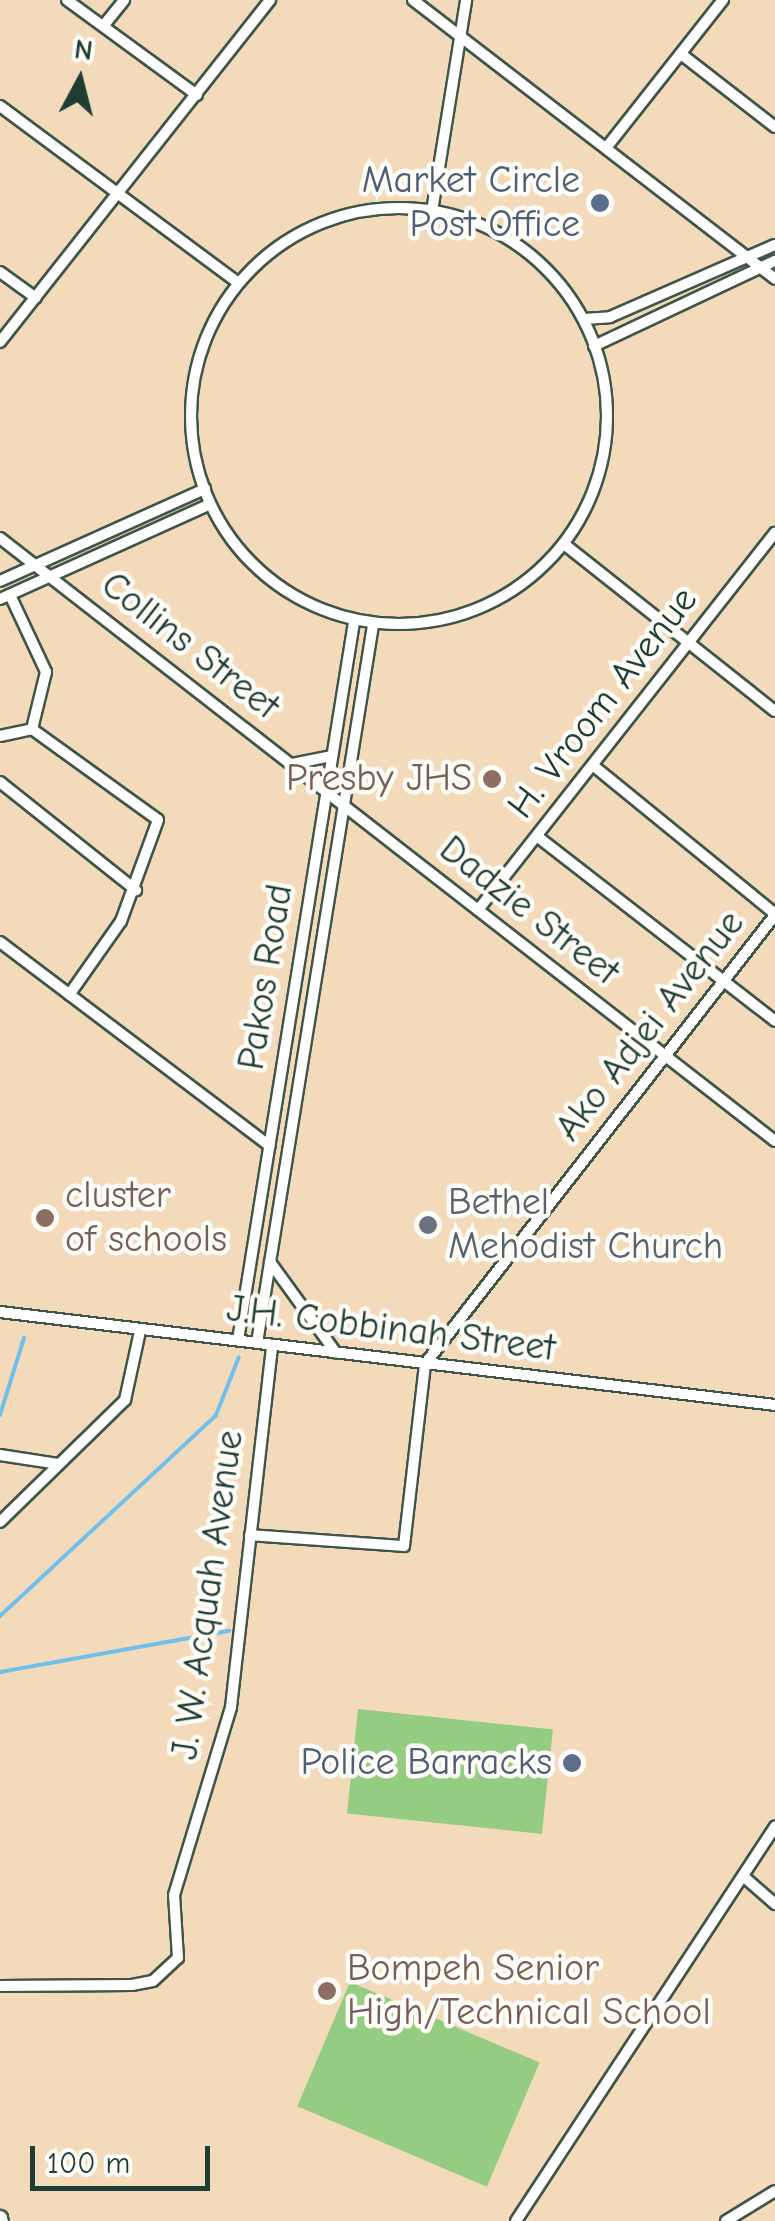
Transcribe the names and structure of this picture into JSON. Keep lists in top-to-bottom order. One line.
{"streets":{"street":["Collins Street","H. Vroom Avenue","Dadzie Street","Pakos Road","Ako Adjei Avenue","J.H. Cobbinah Street","J. W. Acquah Avenue"]},"crossings":[["Collins Street","Dadzie Street"],["Collins Street","Pakos Road"],["H. Vroom Avenue","Dadzie Street"],["Dadzie Street","Pakos Road"],["Dadzie Street","Ako Adjei Avenue"],["Pakos Road","J.H. Cobbinah Street"],["Ako Adjei Avenue","J.H. Cobbinah Street"],["J.H. Cobbinah Street","J. W. Acquah Avenue"]],"places":["Market Circle Post Office","Presby JHS","cluster of schools","Bethel Mehodist Church","Police Barracks","Bompeh Senior High/Technical School"],"scale_bar":"100 m","north":"top"}
